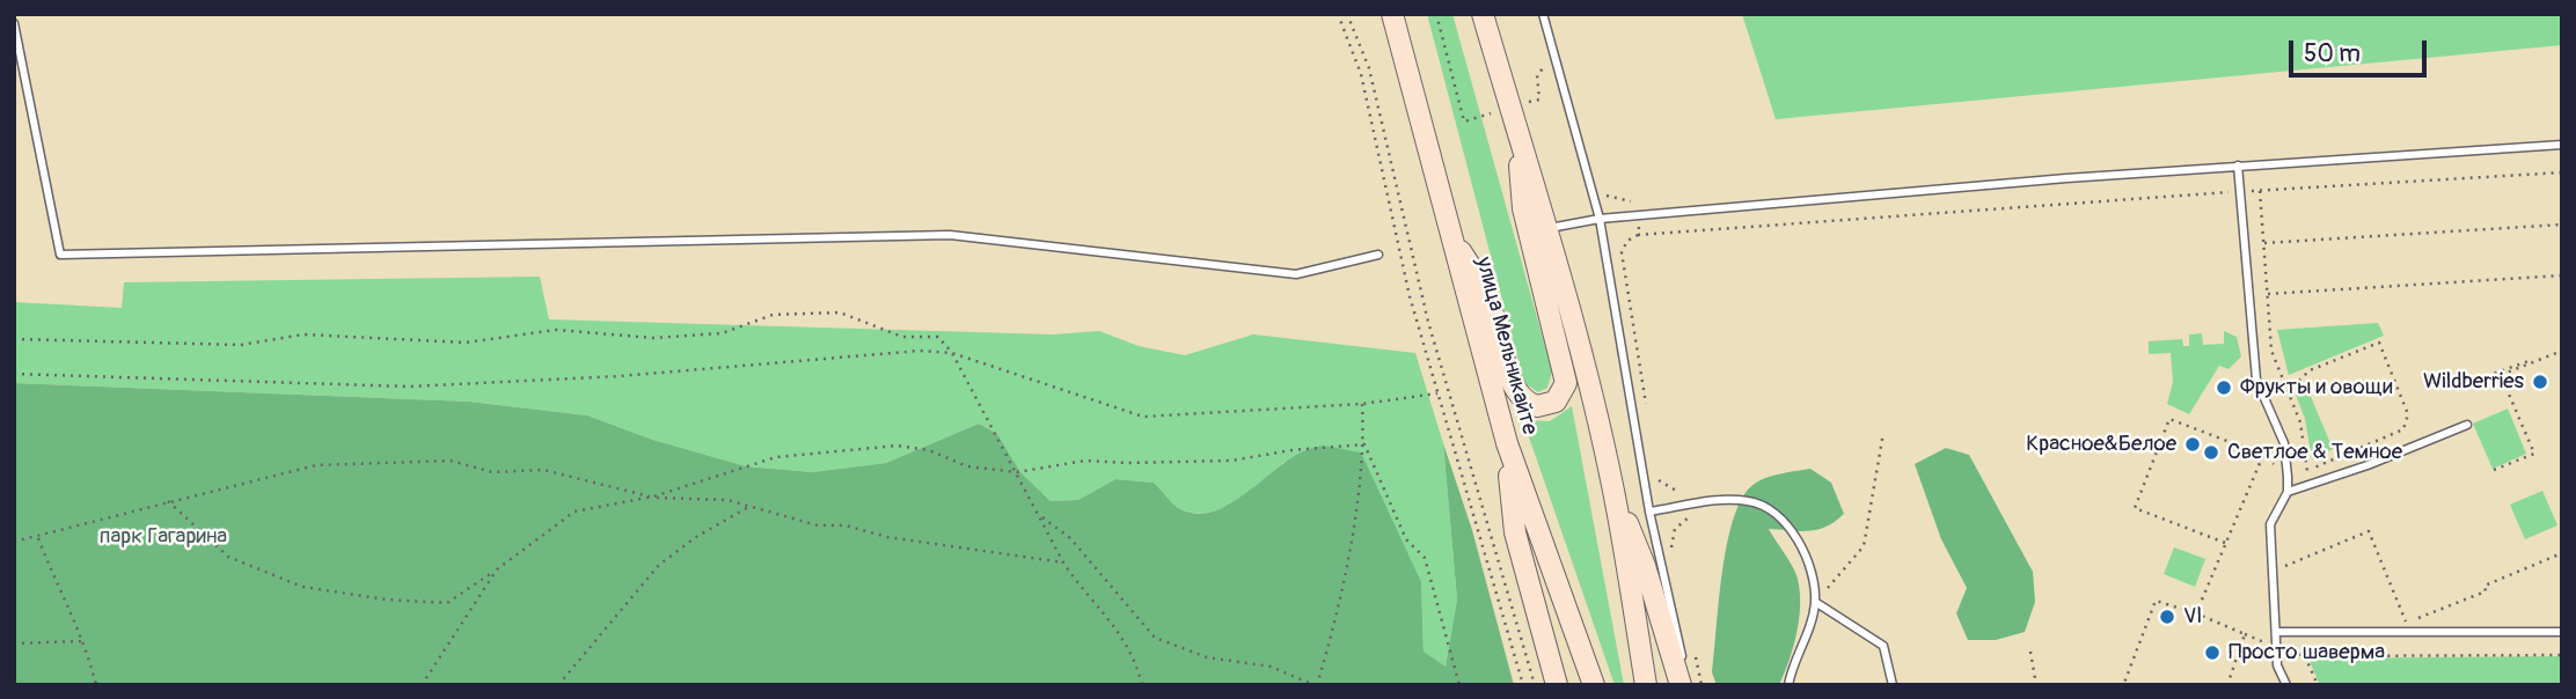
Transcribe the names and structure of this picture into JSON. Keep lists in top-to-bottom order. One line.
{"streets":{"main road":["улица Мельникайте"]},"parks":["парк Гагарина"],"places":["Wildberries","Фрукты и овощи","Красное&Белое","Светлое & Темное","Vl","Просто шаверма"],"scale_bar":"50 m"}
